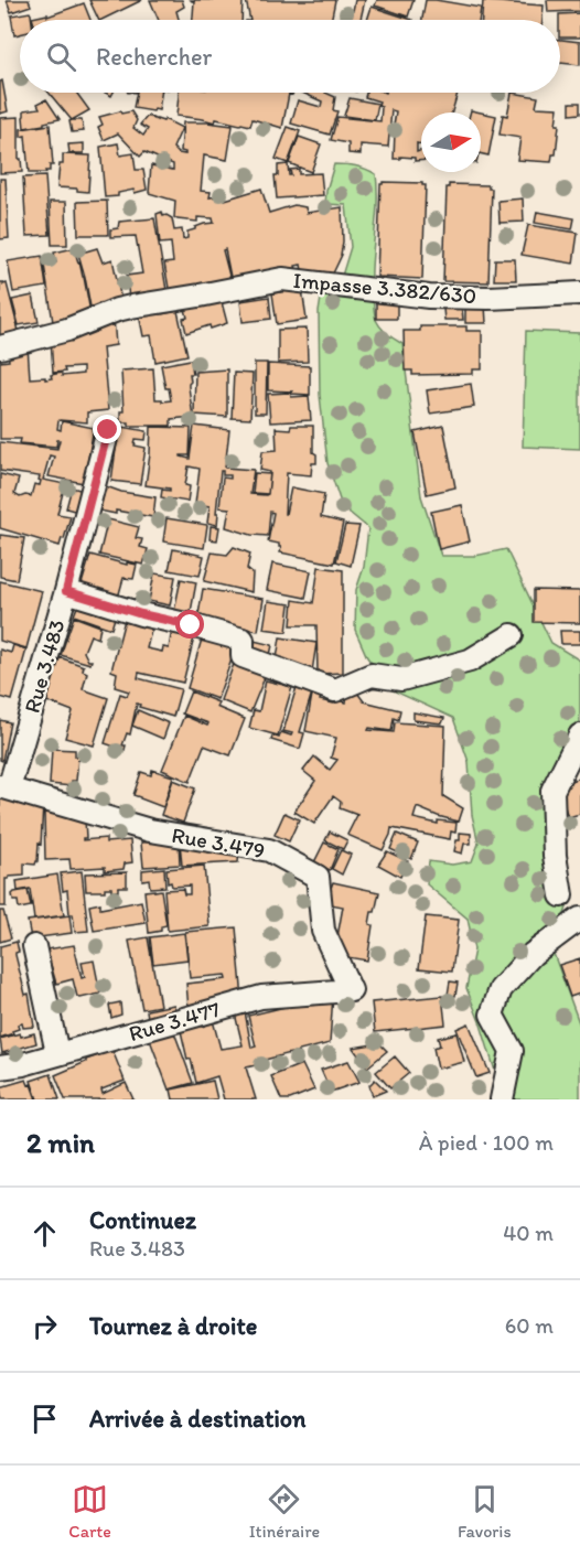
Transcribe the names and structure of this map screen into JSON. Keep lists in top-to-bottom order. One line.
{"streets":{"street":["Impasse 3.382/630","Rue 3.483","Rue 3.479","Rue 3.477"]},"crossings":[["Rue 3.483","Rue 3.479"],["Rue 3.479","Rue 3.477"]],"north":"right","page":{"search":"Rechercher","heading":["2 min","À pied · 100 m"],"list":[["Continuez","Rue 3.483","40 m"],["Tournez à droite","60 m"],"Arrivée à destination"],"nav":["Carte","Itinéraire","Favoris"]}}
